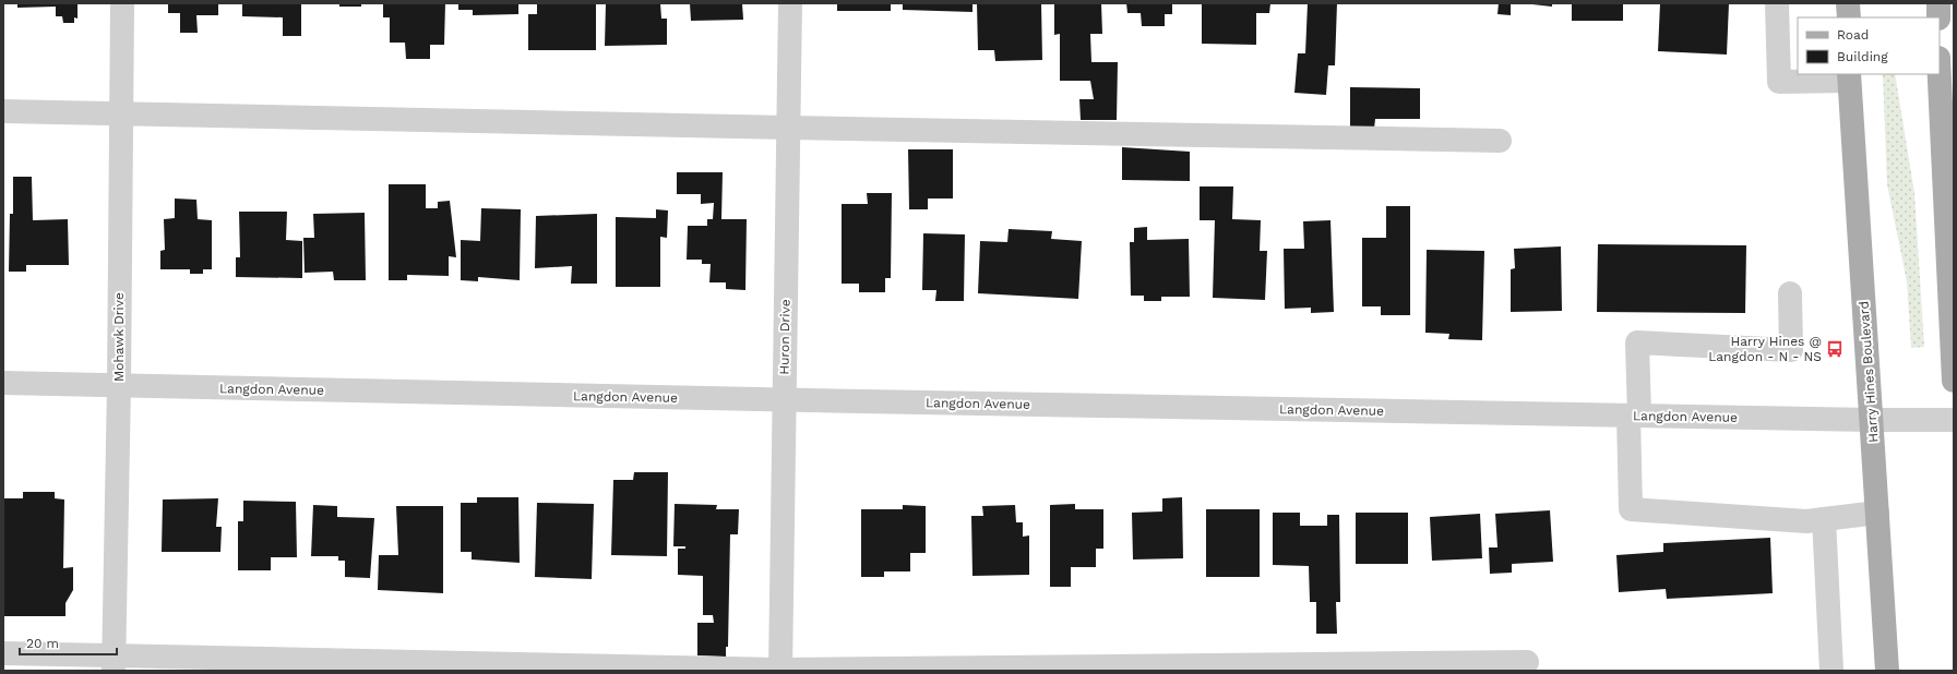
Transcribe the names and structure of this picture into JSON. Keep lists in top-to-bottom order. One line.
{"streets":{"main road":["Harry Hines Boulevard"],"street":["Mohawk Drive","Huron Drive","Langdon Avenue"]},"crossings":[["Mohawk Drive","Langdon Avenue"],["Huron Drive","Langdon Avenue"],["Harry Hines Boulevard","Langdon Avenue"]],"places":{"bus stop":["Harry Hines @ Langdon - N - NS"]},"legend":["Road","Building"],"scale_bar":"20 m"}
